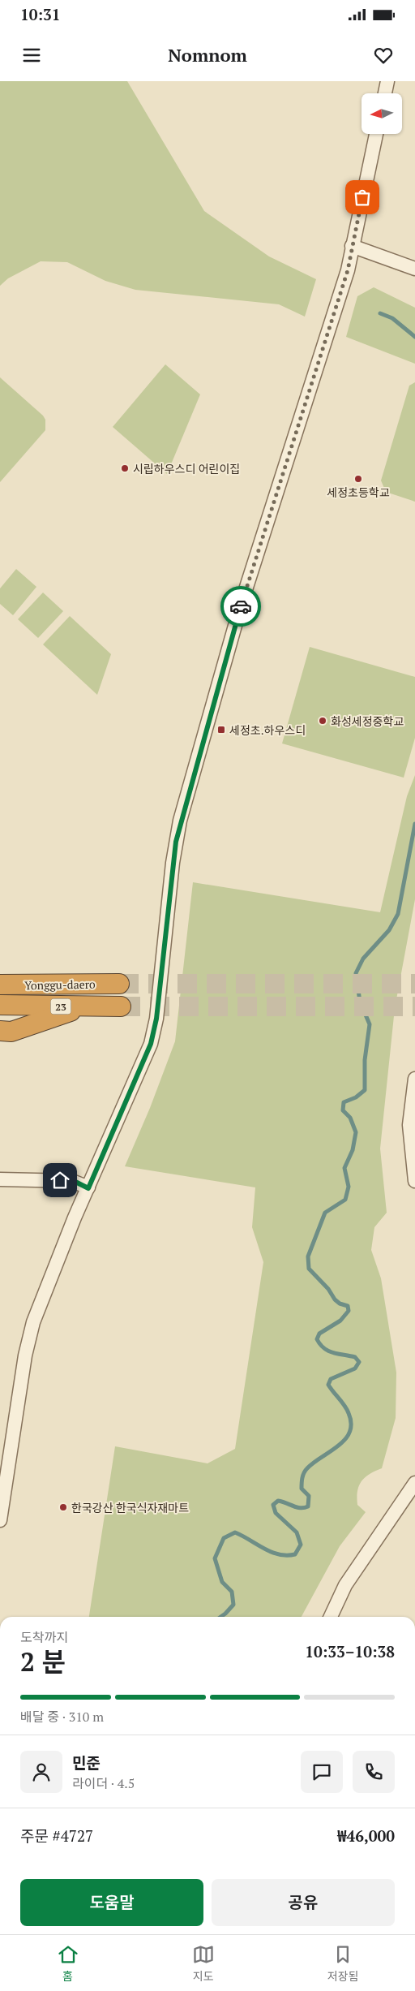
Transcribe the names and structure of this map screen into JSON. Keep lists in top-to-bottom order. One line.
{"streets":{"highway":["Yonggu-daero","23"]},"places":{"other":["시립하우스디 어린이집","세정초등학교","화성세정중학교","한국강산 한국식자재마트"],"transit":["세정초.하우스디"]},"north":"left","page":{"status":"10:31","header":"Nomnom","heading":["2 분","도착까지","10:33–10:38"],"panel":["민준","라이더 · 4.5","주문 #4727","₩46,000"],"bar":"배달 중 · 310 m","buttons":["도움말","공유"],"tabs":["홈","지도","저장됨"]}}
